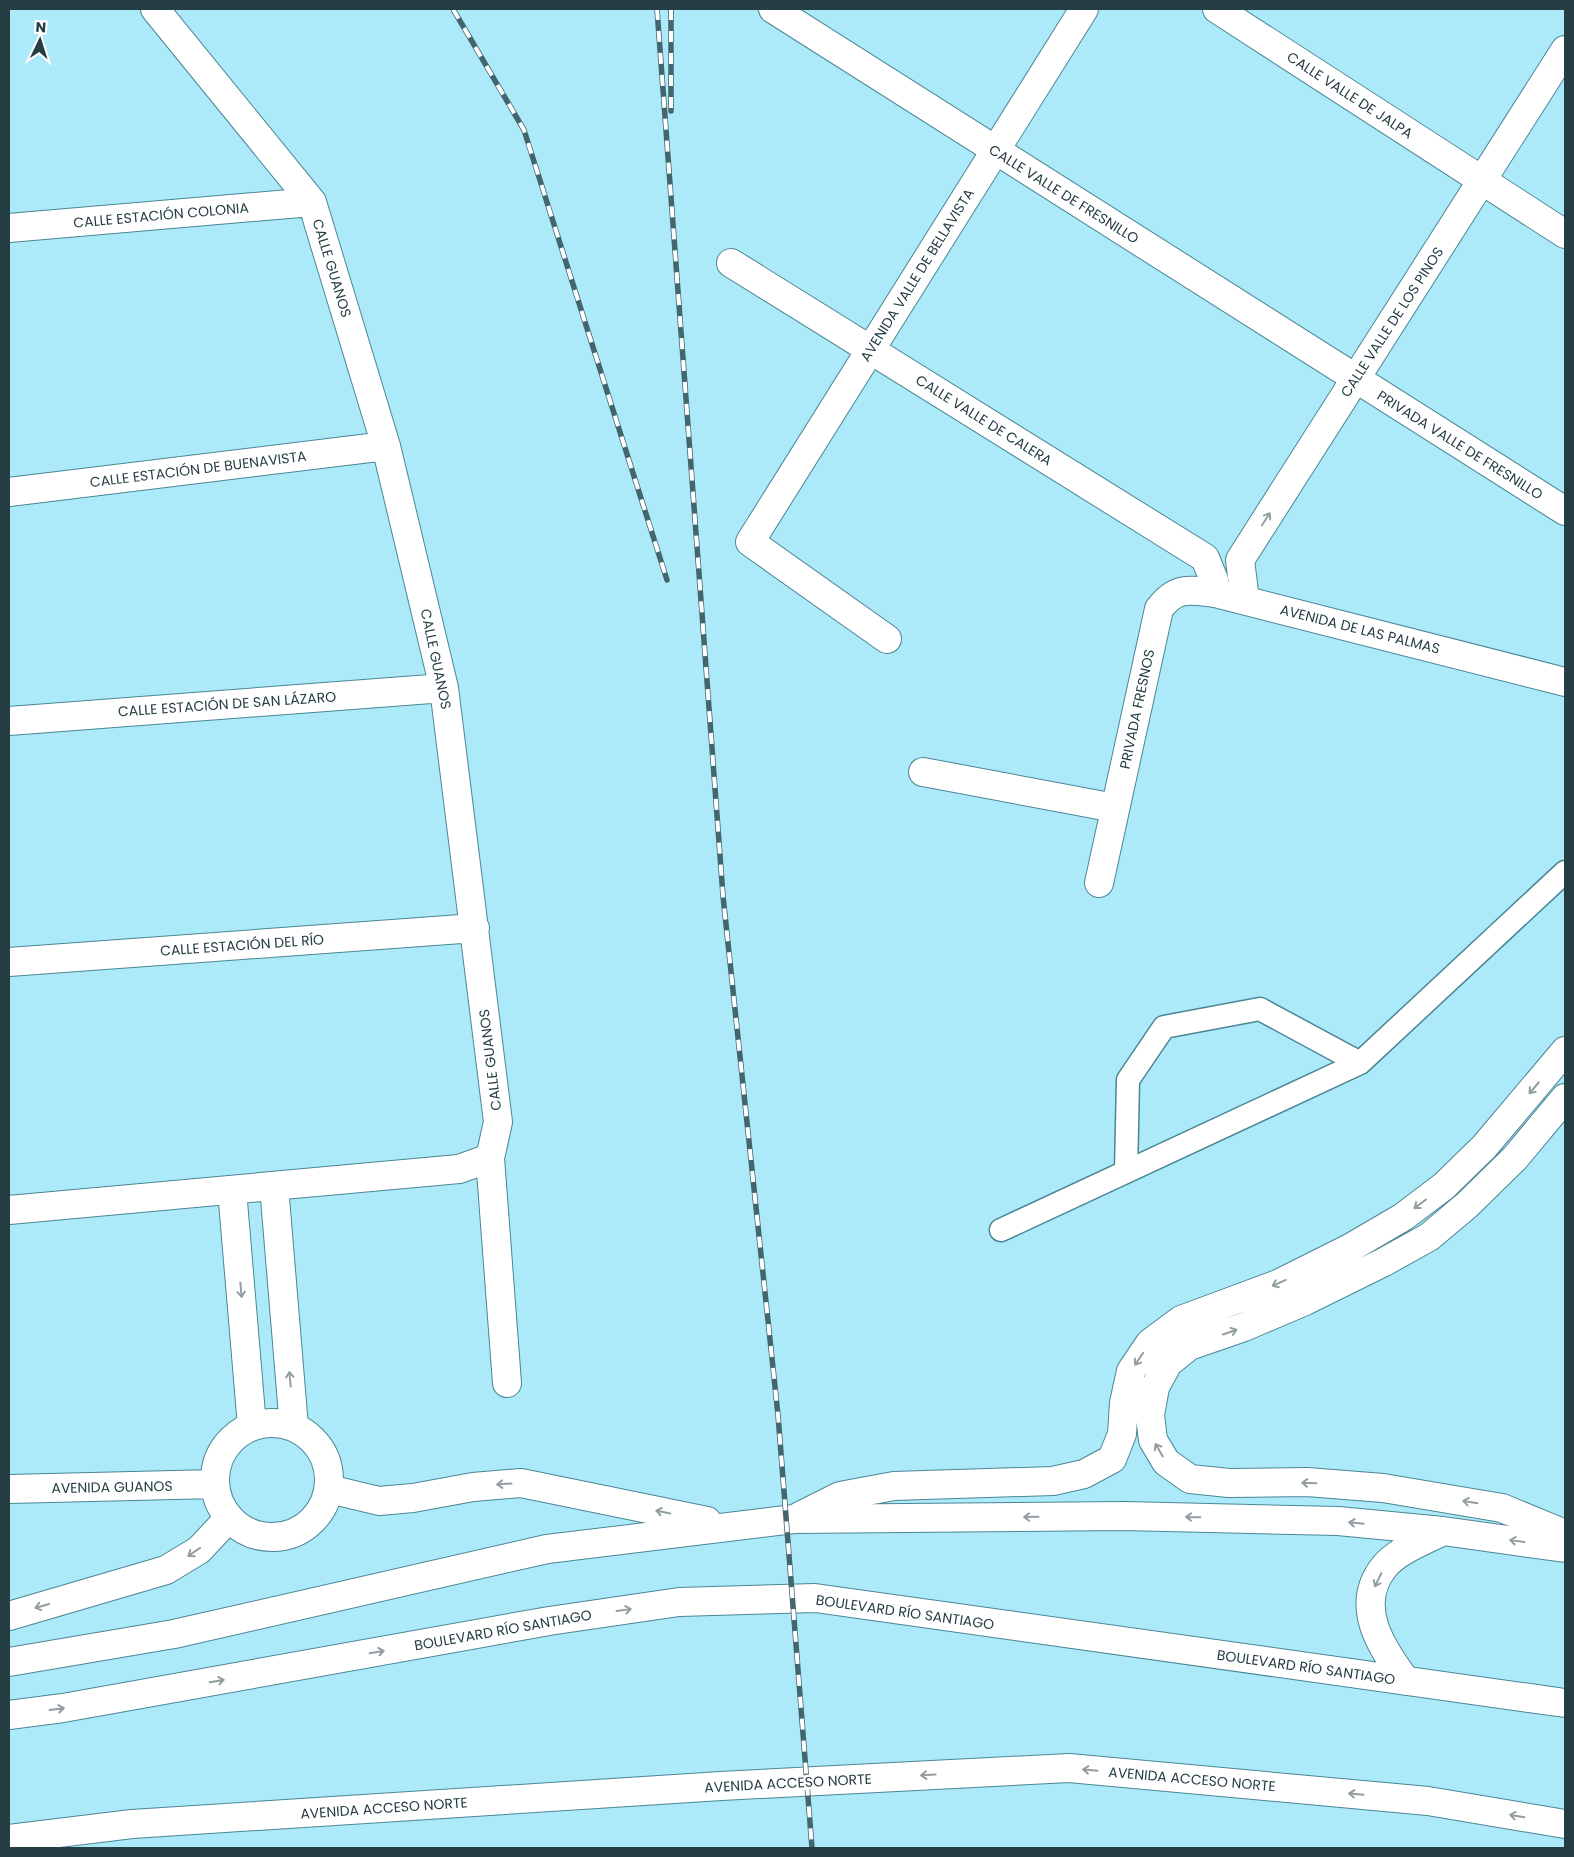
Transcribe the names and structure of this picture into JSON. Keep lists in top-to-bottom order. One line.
{"streets":{"street":["CALLE VALLE DE JALPA","CALLE VALLE DE FRESNILLO","CALLE ESTACIÓN COLONIA","CALLE GUANOS","AVENIDA VALLE DE BELLAVISTA","CALLE VALLE DE LOS PINOS","CALLE VALLE DE CALERA","PRIVADA VALLE DE FRESNILLO","CALLE ESTACIÓN DE BUENAVISTA","AVENIDA DE LAS PALMAS","CALLE ESTACIÓN DE SAN LÁZARO","PRIVADA FRESNOS","CALLE ESTACIÓN DEL RÍO","AVENIDA GUANOS","BOULEVARD RÍO SANTIAGO","AVENIDA ACCESO NORTE"]},"crossings":[["CALLE VALLE DE JALPA","CALLE VALLE DE LOS PINOS"],["CALLE VALLE DE FRESNILLO","AVENIDA VALLE DE BELLAVISTA"],["CALLE VALLE DE FRESNILLO","CALLE VALLE DE LOS PINOS"],["CALLE VALLE DE FRESNILLO","PRIVADA VALLE DE FRESNILLO"],["CALLE ESTACIÓN COLONIA","CALLE GUANOS"],["CALLE GUANOS","CALLE ESTACIÓN DE BUENAVISTA"],["CALLE GUANOS","CALLE ESTACIÓN DE SAN LÁZARO"],["CALLE GUANOS","CALLE ESTACIÓN DEL RÍO"],["AVENIDA VALLE DE BELLAVISTA","CALLE VALLE DE CALERA"],["CALLE VALLE DE LOS PINOS","PRIVADA VALLE DE FRESNILLO"],["AVENIDA DE LAS PALMAS","PRIVADA FRESNOS"]],"one_way":["CALLE VALLE DE LOS PINOS"],"north":"top"}
